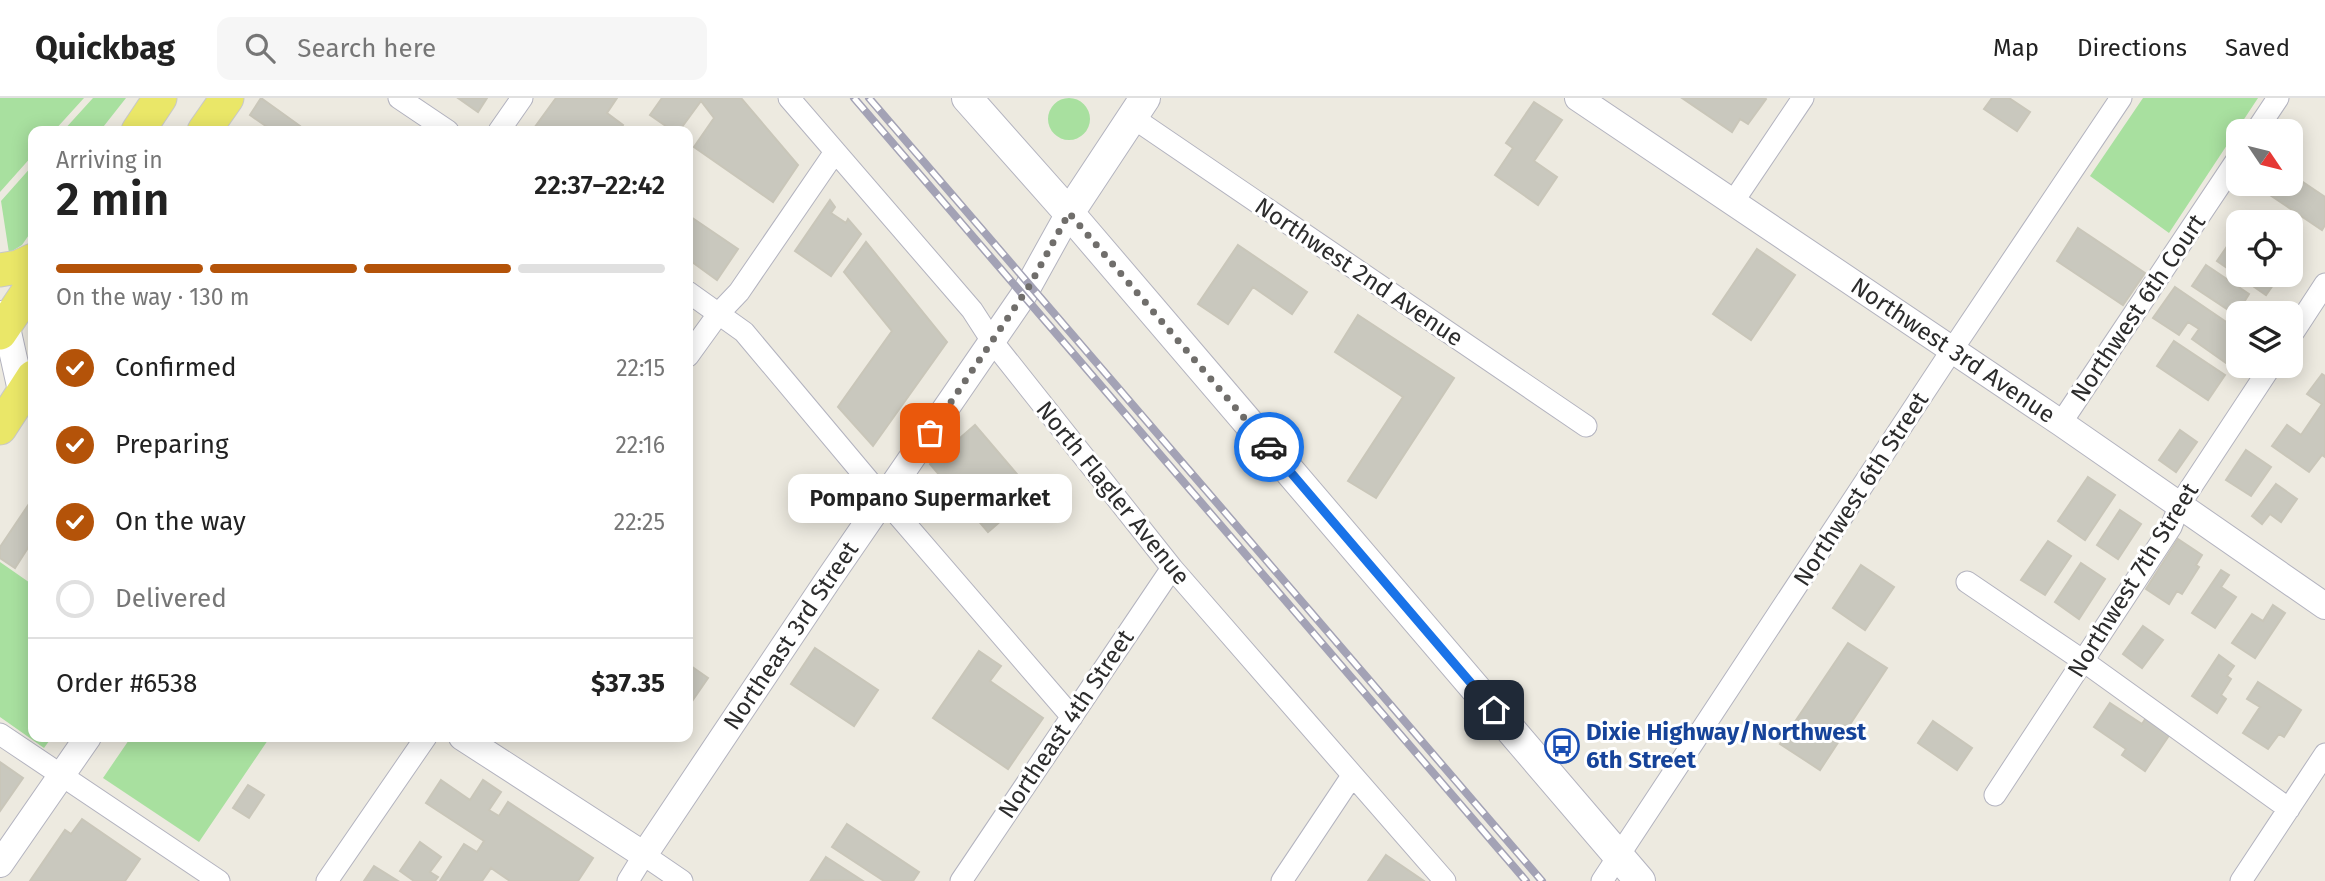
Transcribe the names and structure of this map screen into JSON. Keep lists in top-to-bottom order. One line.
{"streets":{"street":["Northwest 2nd Avenue","Northwest 6th Court","Northwest 3rd Avenue","Northwest 6th Street","North Flagler Avenue","Northwest 7th Street","Northeast 3rd Street","Northeast 4th Street"]},"crossings":[["Northwest 6th Court","Northwest 3rd Avenue"],["Northwest 3rd Avenue","Northwest 6th Street"],["Northwest 3rd Avenue","Northwest 7th Street"],["North Flagler Avenue","Northeast 3rd Street"],["North Flagler Avenue","Northeast 4th Street"]],"places":{"other":["Pompano Supermarket"],"bus stop":["Dixie Highway/Northwest 6th Street"]},"north":"bottom right","page":{"header":"Quickbag","search":"Search here","nav":["Map","Directions","Saved"],"heading":["2 min","Arriving in","22:37–22:42"],"panel":["Order #6538","$37.35"],"bar":"On the way · 130 m","list":[["Confirmed","22:15"],["Preparing","22:16"],["On the way","22:25"],"Delivered"],"bubble":"Pompano Supermarket"}}
